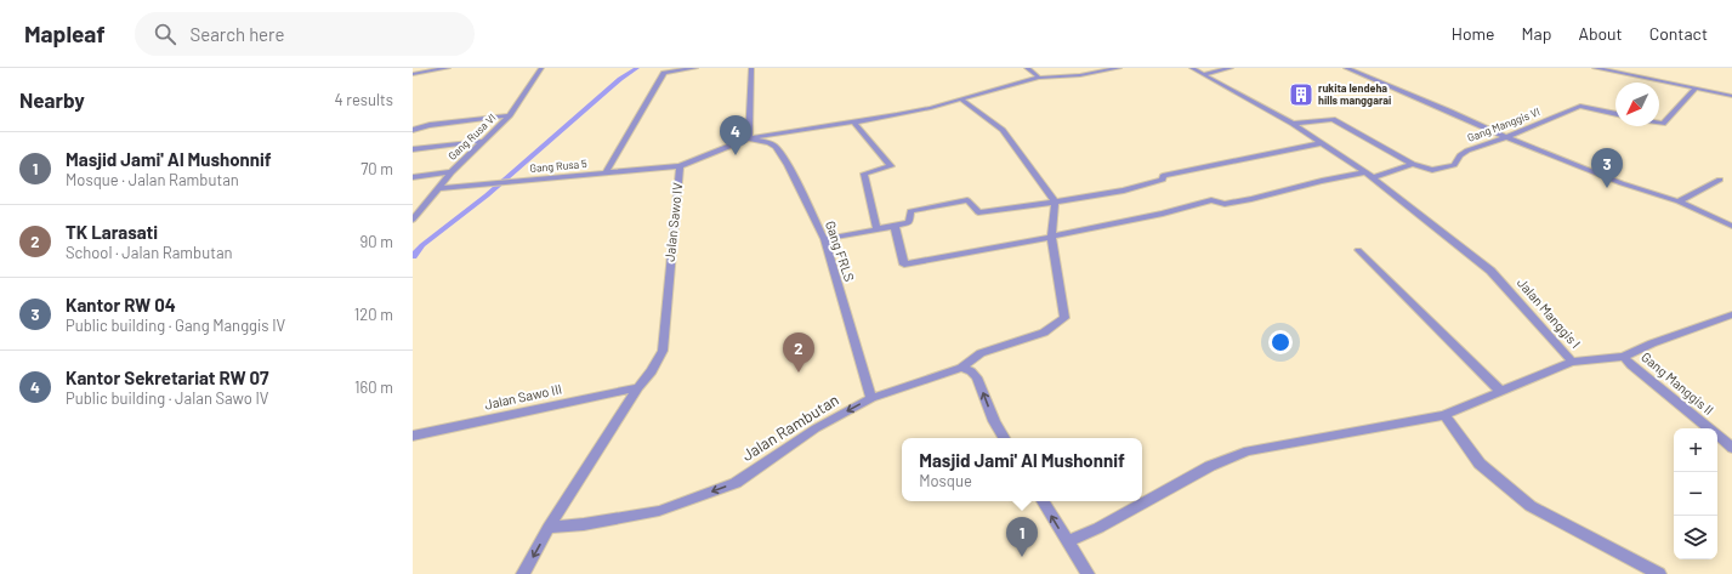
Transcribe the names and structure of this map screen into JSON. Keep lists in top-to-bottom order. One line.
{"streets":{"street":["Gang Manggis VI","Gang Rusa VI","Gang Rusa 5","Jalan Sawo IV","Gang FRLS","Jalan Manggis I","Gang Manggis II","Jalan Sawo III","Jalan Rambutan"]},"crossings":[["Gang Rusa VI","Gang Rusa 5"],["Gang Rusa 5","Jalan Sawo IV"],["Jalan Sawo IV","Gang FRLS"],["Jalan Sawo IV","Jalan Sawo III"],["Jalan Sawo IV","Jalan Rambutan"],["Gang FRLS","Jalan Rambutan"]],"one_way":["Jalan Rambutan"],"places":{"building":["rukita lendeha hills manggarai"]},"north":"bottom left","page":{"header":"Mapleaf","search":"Search here","nav":["Home","Map","About","Contact"],"heading":["Nearby","4 results"],"pins":["4","3","2","1"],"list":[{"mark":"1","name":"Masjid Jami' Al Mushonnif","note":"Mosque · Jalan Rambutan","value":"70 m"},{"mark":"2","name":"TK Larasati","note":"School · Jalan Rambutan","value":"90 m"},{"mark":"3","name":"Kantor RW 04","note":"Public building · Gang Manggis IV","value":"120 m"},{"mark":"4","name":"Kantor Sekretariat RW 07","note":"Public building · Jalan Sawo IV","value":"160 m"}],"map_buttons":["+","−"],"popup":["Masjid Jami' Al Mushonnif","Mosque"]}}
